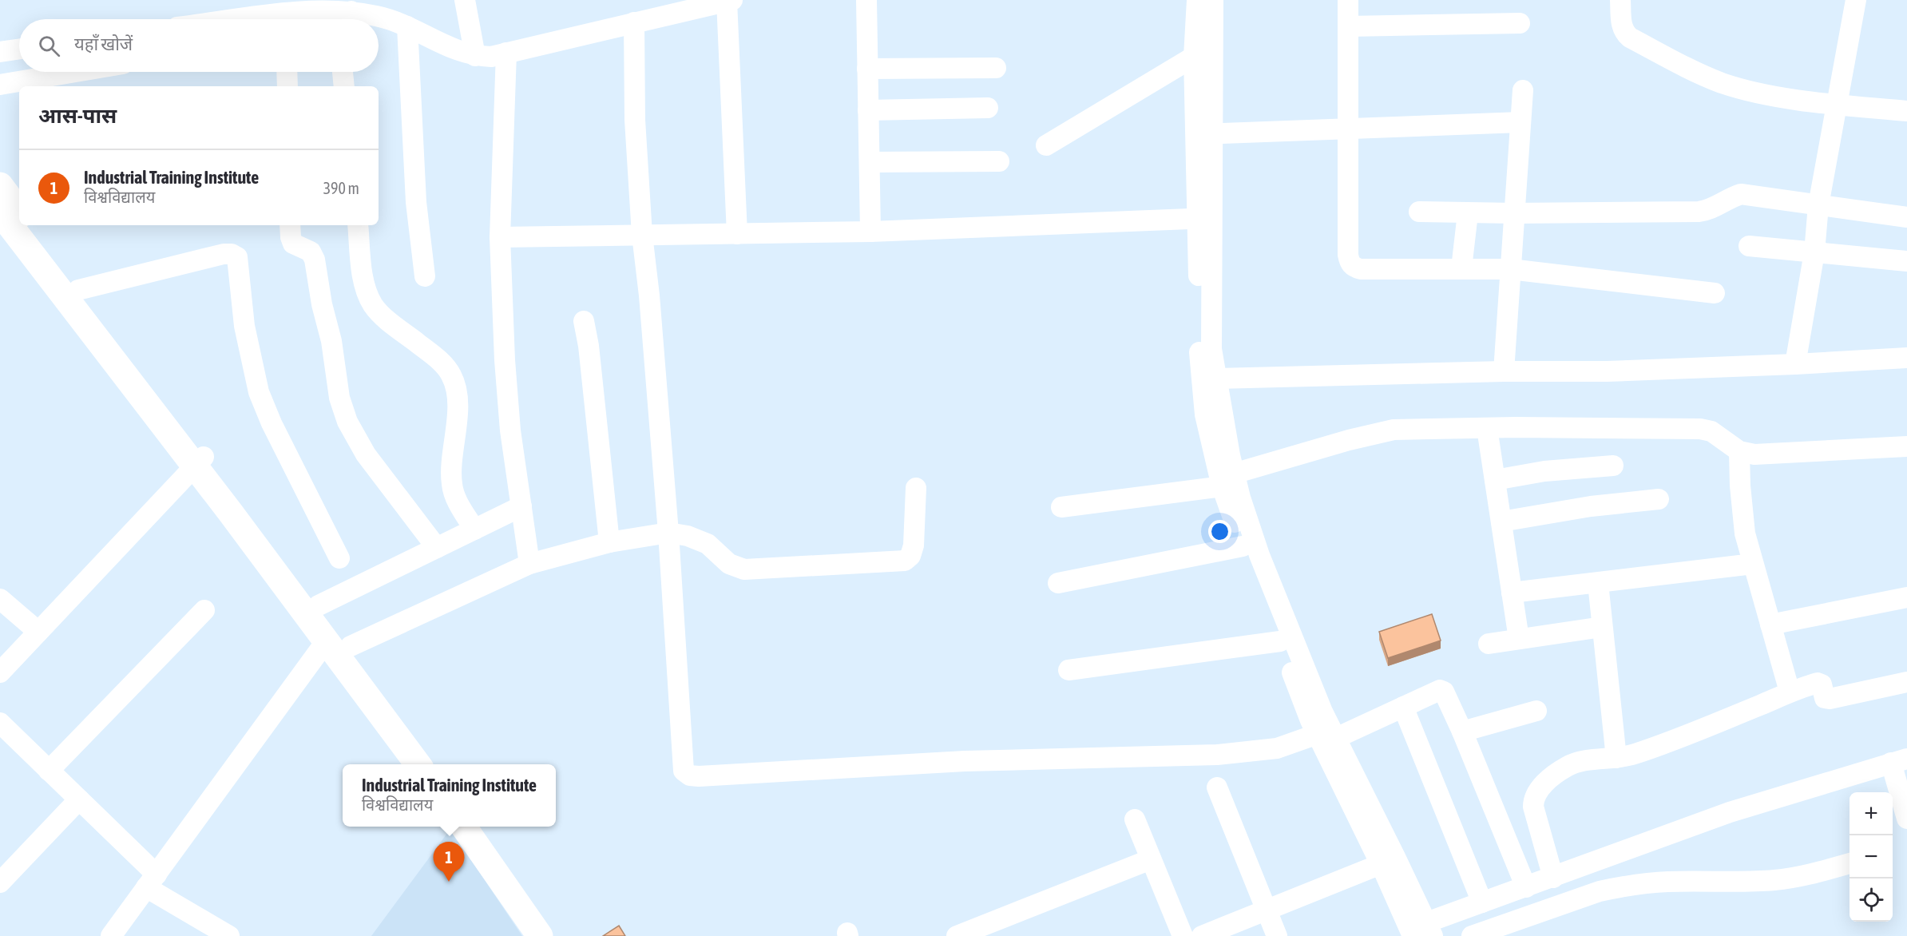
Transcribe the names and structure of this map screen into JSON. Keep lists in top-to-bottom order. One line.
{"page":{"search":"यहाँ खोजें","heading":"आस-पास","list":[{"mark":"1","name":"Industrial Training Institute","note":"विश्वविद्यालय","value":"390 m"}],"popup":["Industrial Training Institute","विश्वविद्यालय"],"map_buttons":["+","−"],"pins":"1"}}
